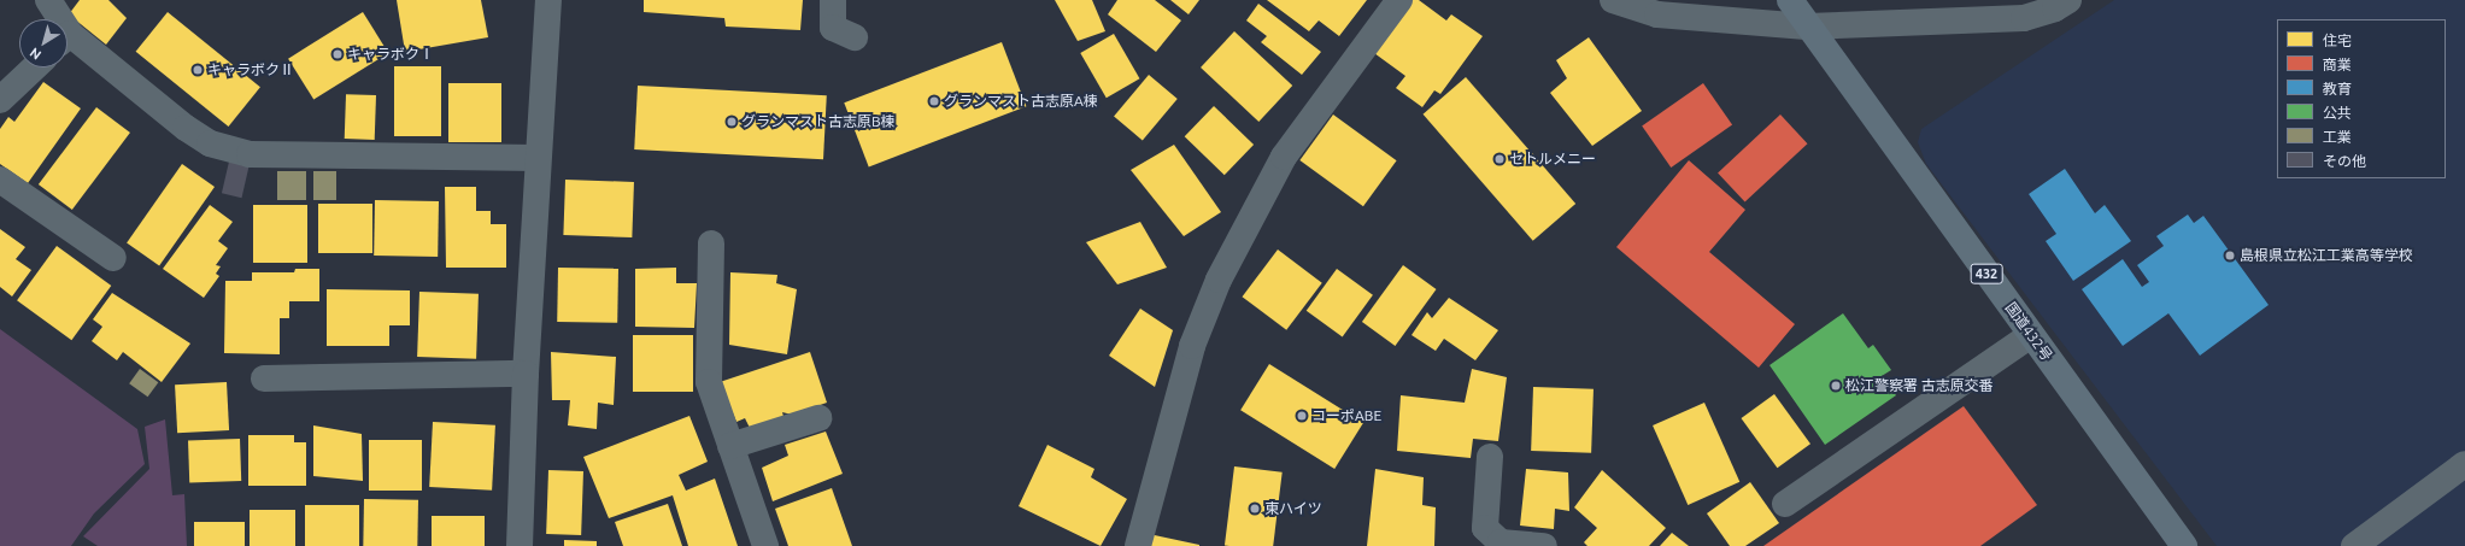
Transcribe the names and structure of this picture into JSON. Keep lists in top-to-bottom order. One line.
{"streets":{"highway":["432","国道432号"]},"places":["キャラボクⅠ","キャラボクⅡ","グランマスト古志原A棟","グランマスト古志原B棟","セトルメニー","島根県立松江工業高等学校","松江警察署 古志原交番","コーポABE","東ハイツ"],"legend":["住宅","商業","教育","公共","工業","その他"],"north":"bottom left"}
